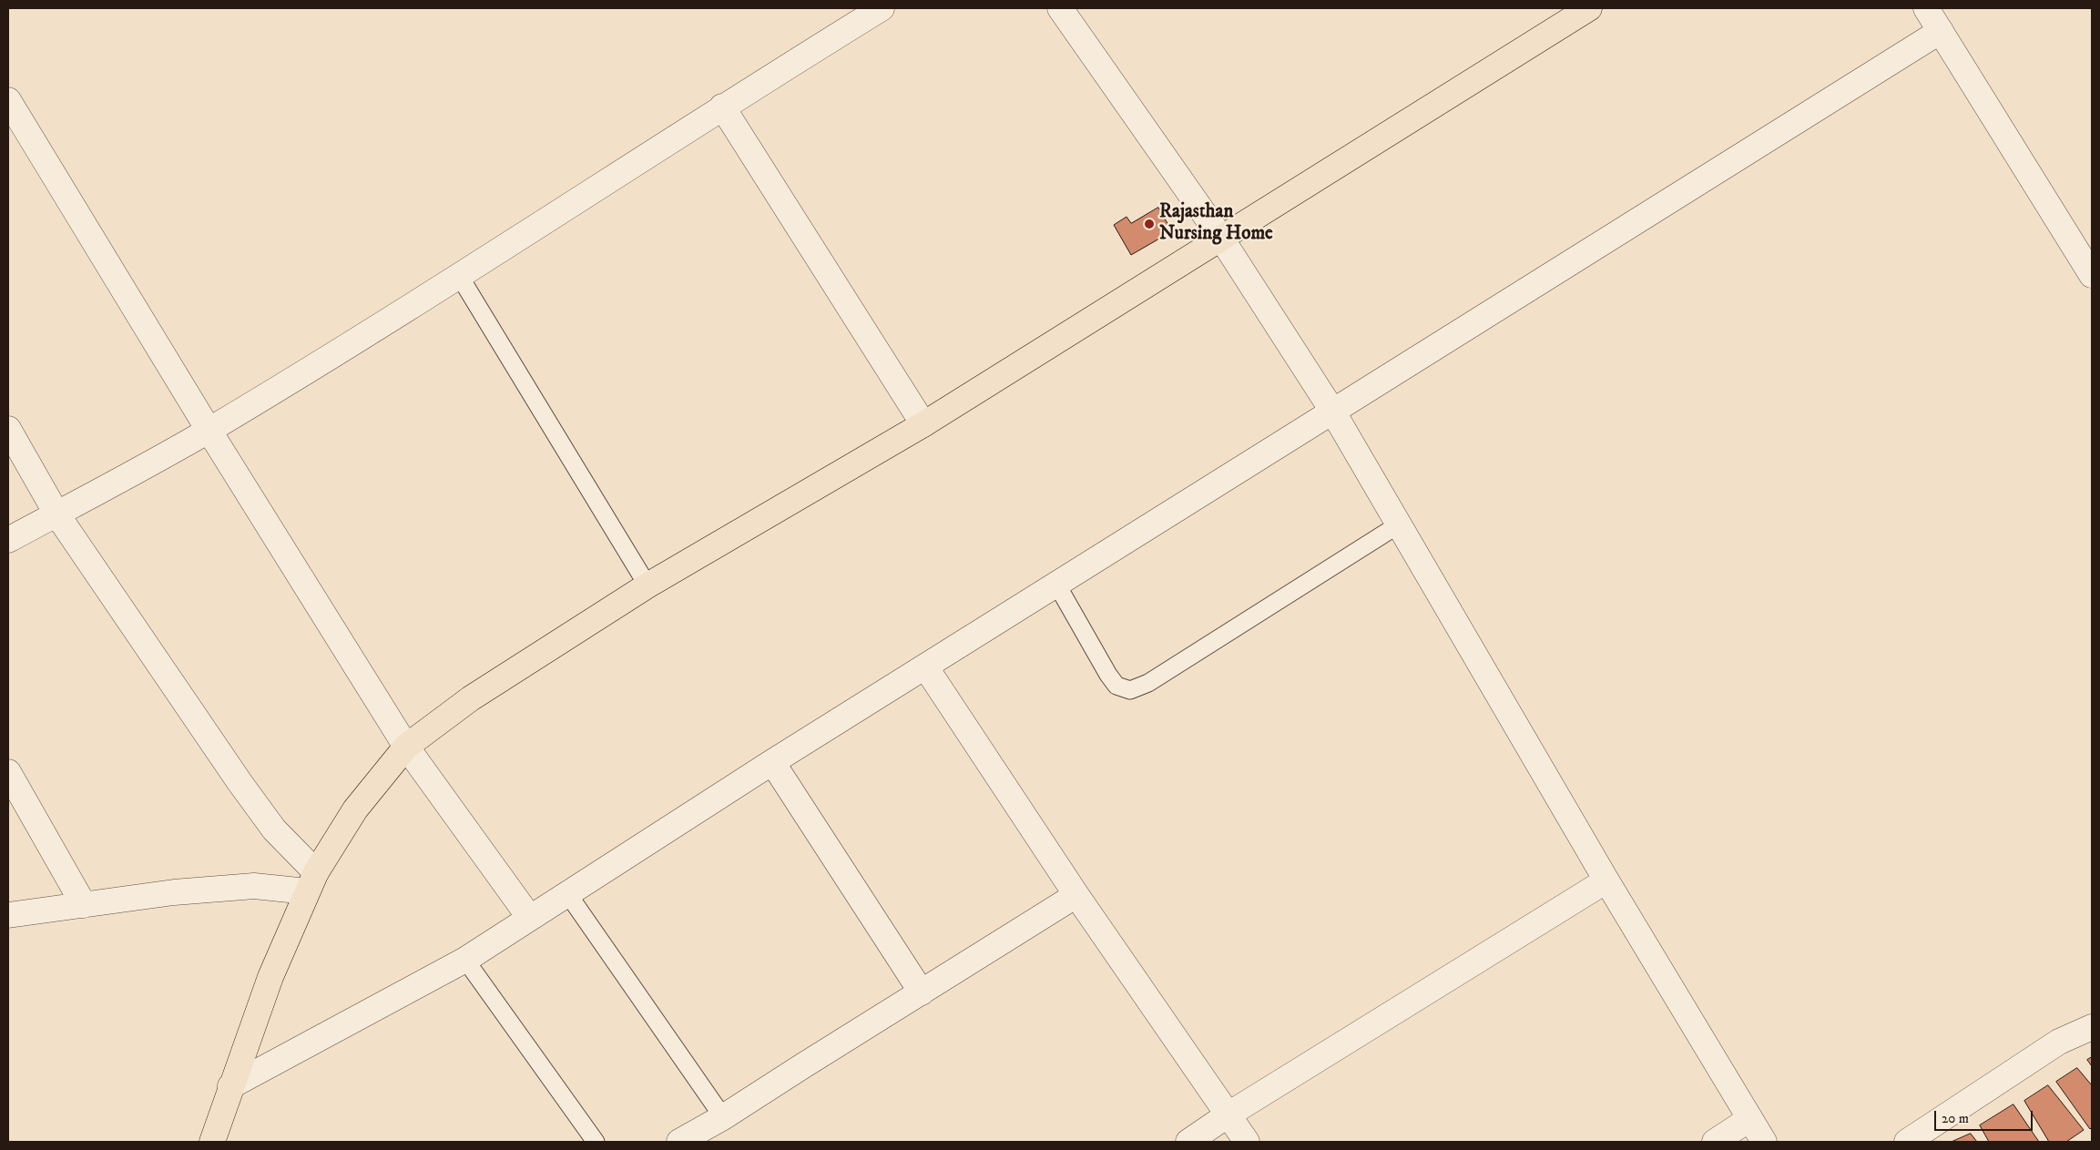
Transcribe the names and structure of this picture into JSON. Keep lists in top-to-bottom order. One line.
{"places":["Rajasthan Nursing Home"],"scale_bar":"20 m"}
